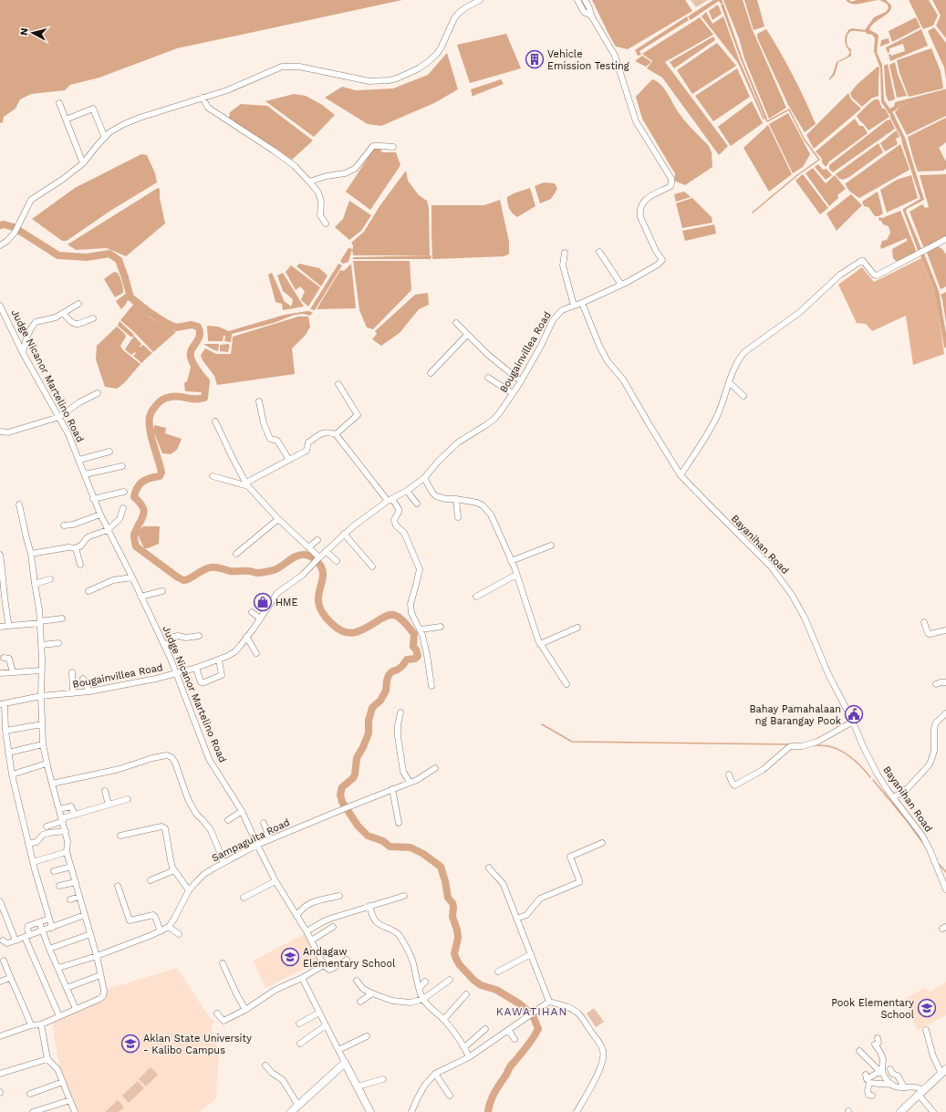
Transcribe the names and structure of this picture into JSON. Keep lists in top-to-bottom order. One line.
{"streets":{"street":["Bougainvillea Road","Judge Nicanor Martelino Road","Bayanihan Road","Sampaguita Road"]},"crossings":[["Bougainvillea Road","Judge Nicanor Martelino Road"],["Bougainvillea Road","Bayanihan Road"],["Judge Nicanor Martelino Road","Sampaguita Road"]],"districts":["KAWATIHAN"],"places":{"building":["Vehicle Emission Testing"],"shop":["HME"],"public building":["Bahay Pamahalaan ng Barangay Pook"],"school or university":["Andagaw Elementary School","Pook Elementary School","Aklan State University - Kalibo Campus"]},"north":"left"}
